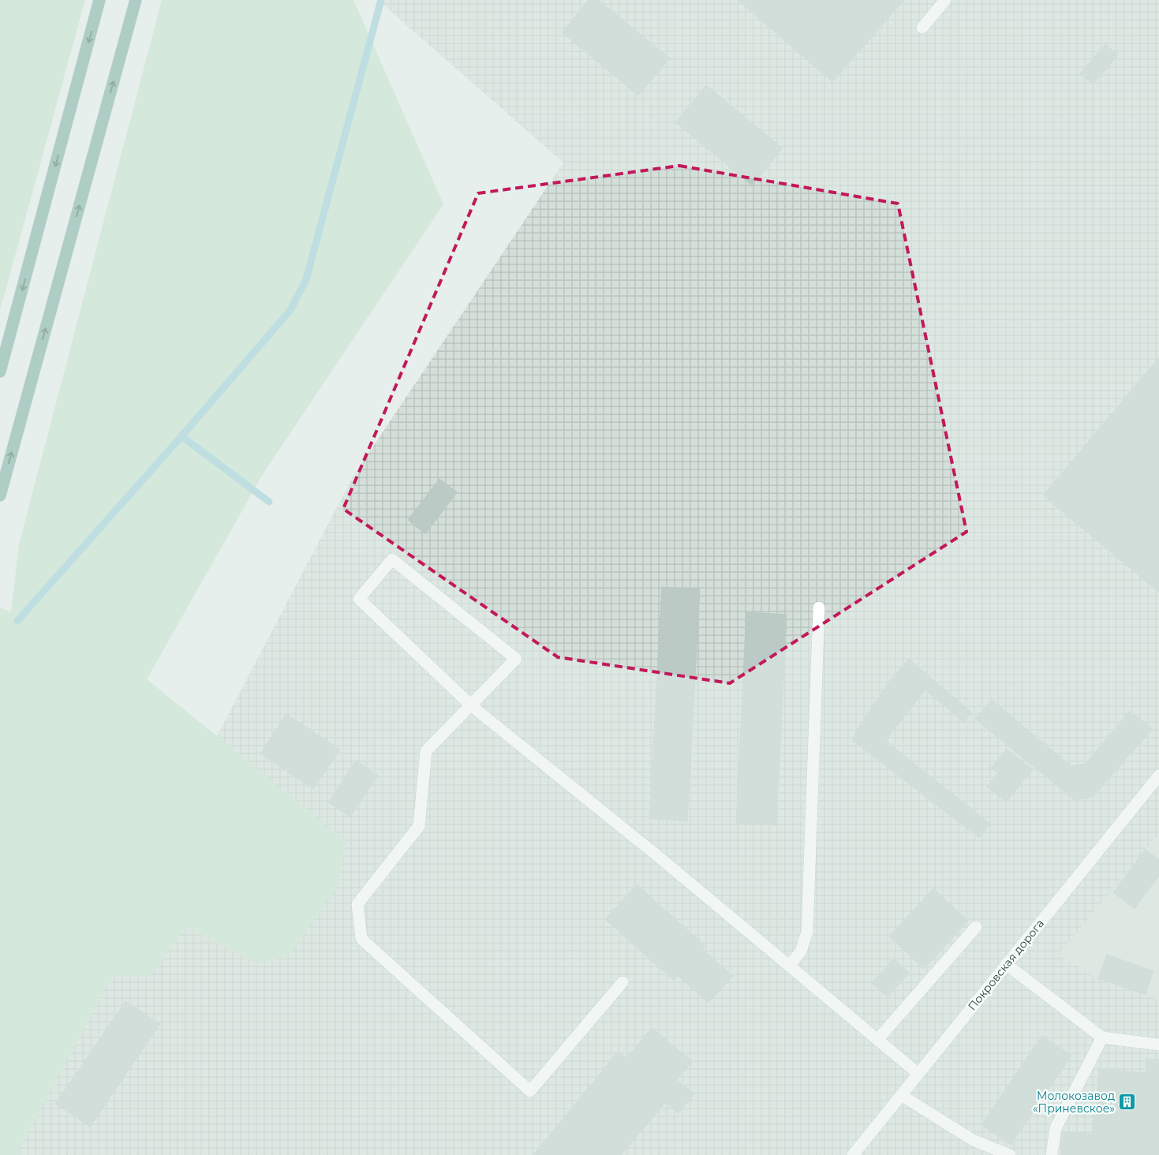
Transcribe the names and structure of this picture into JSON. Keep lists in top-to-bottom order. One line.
{"streets":{"street":["Покровская дорога"]},"places":{"building":["Молокозавод «Приневское»"]}}
